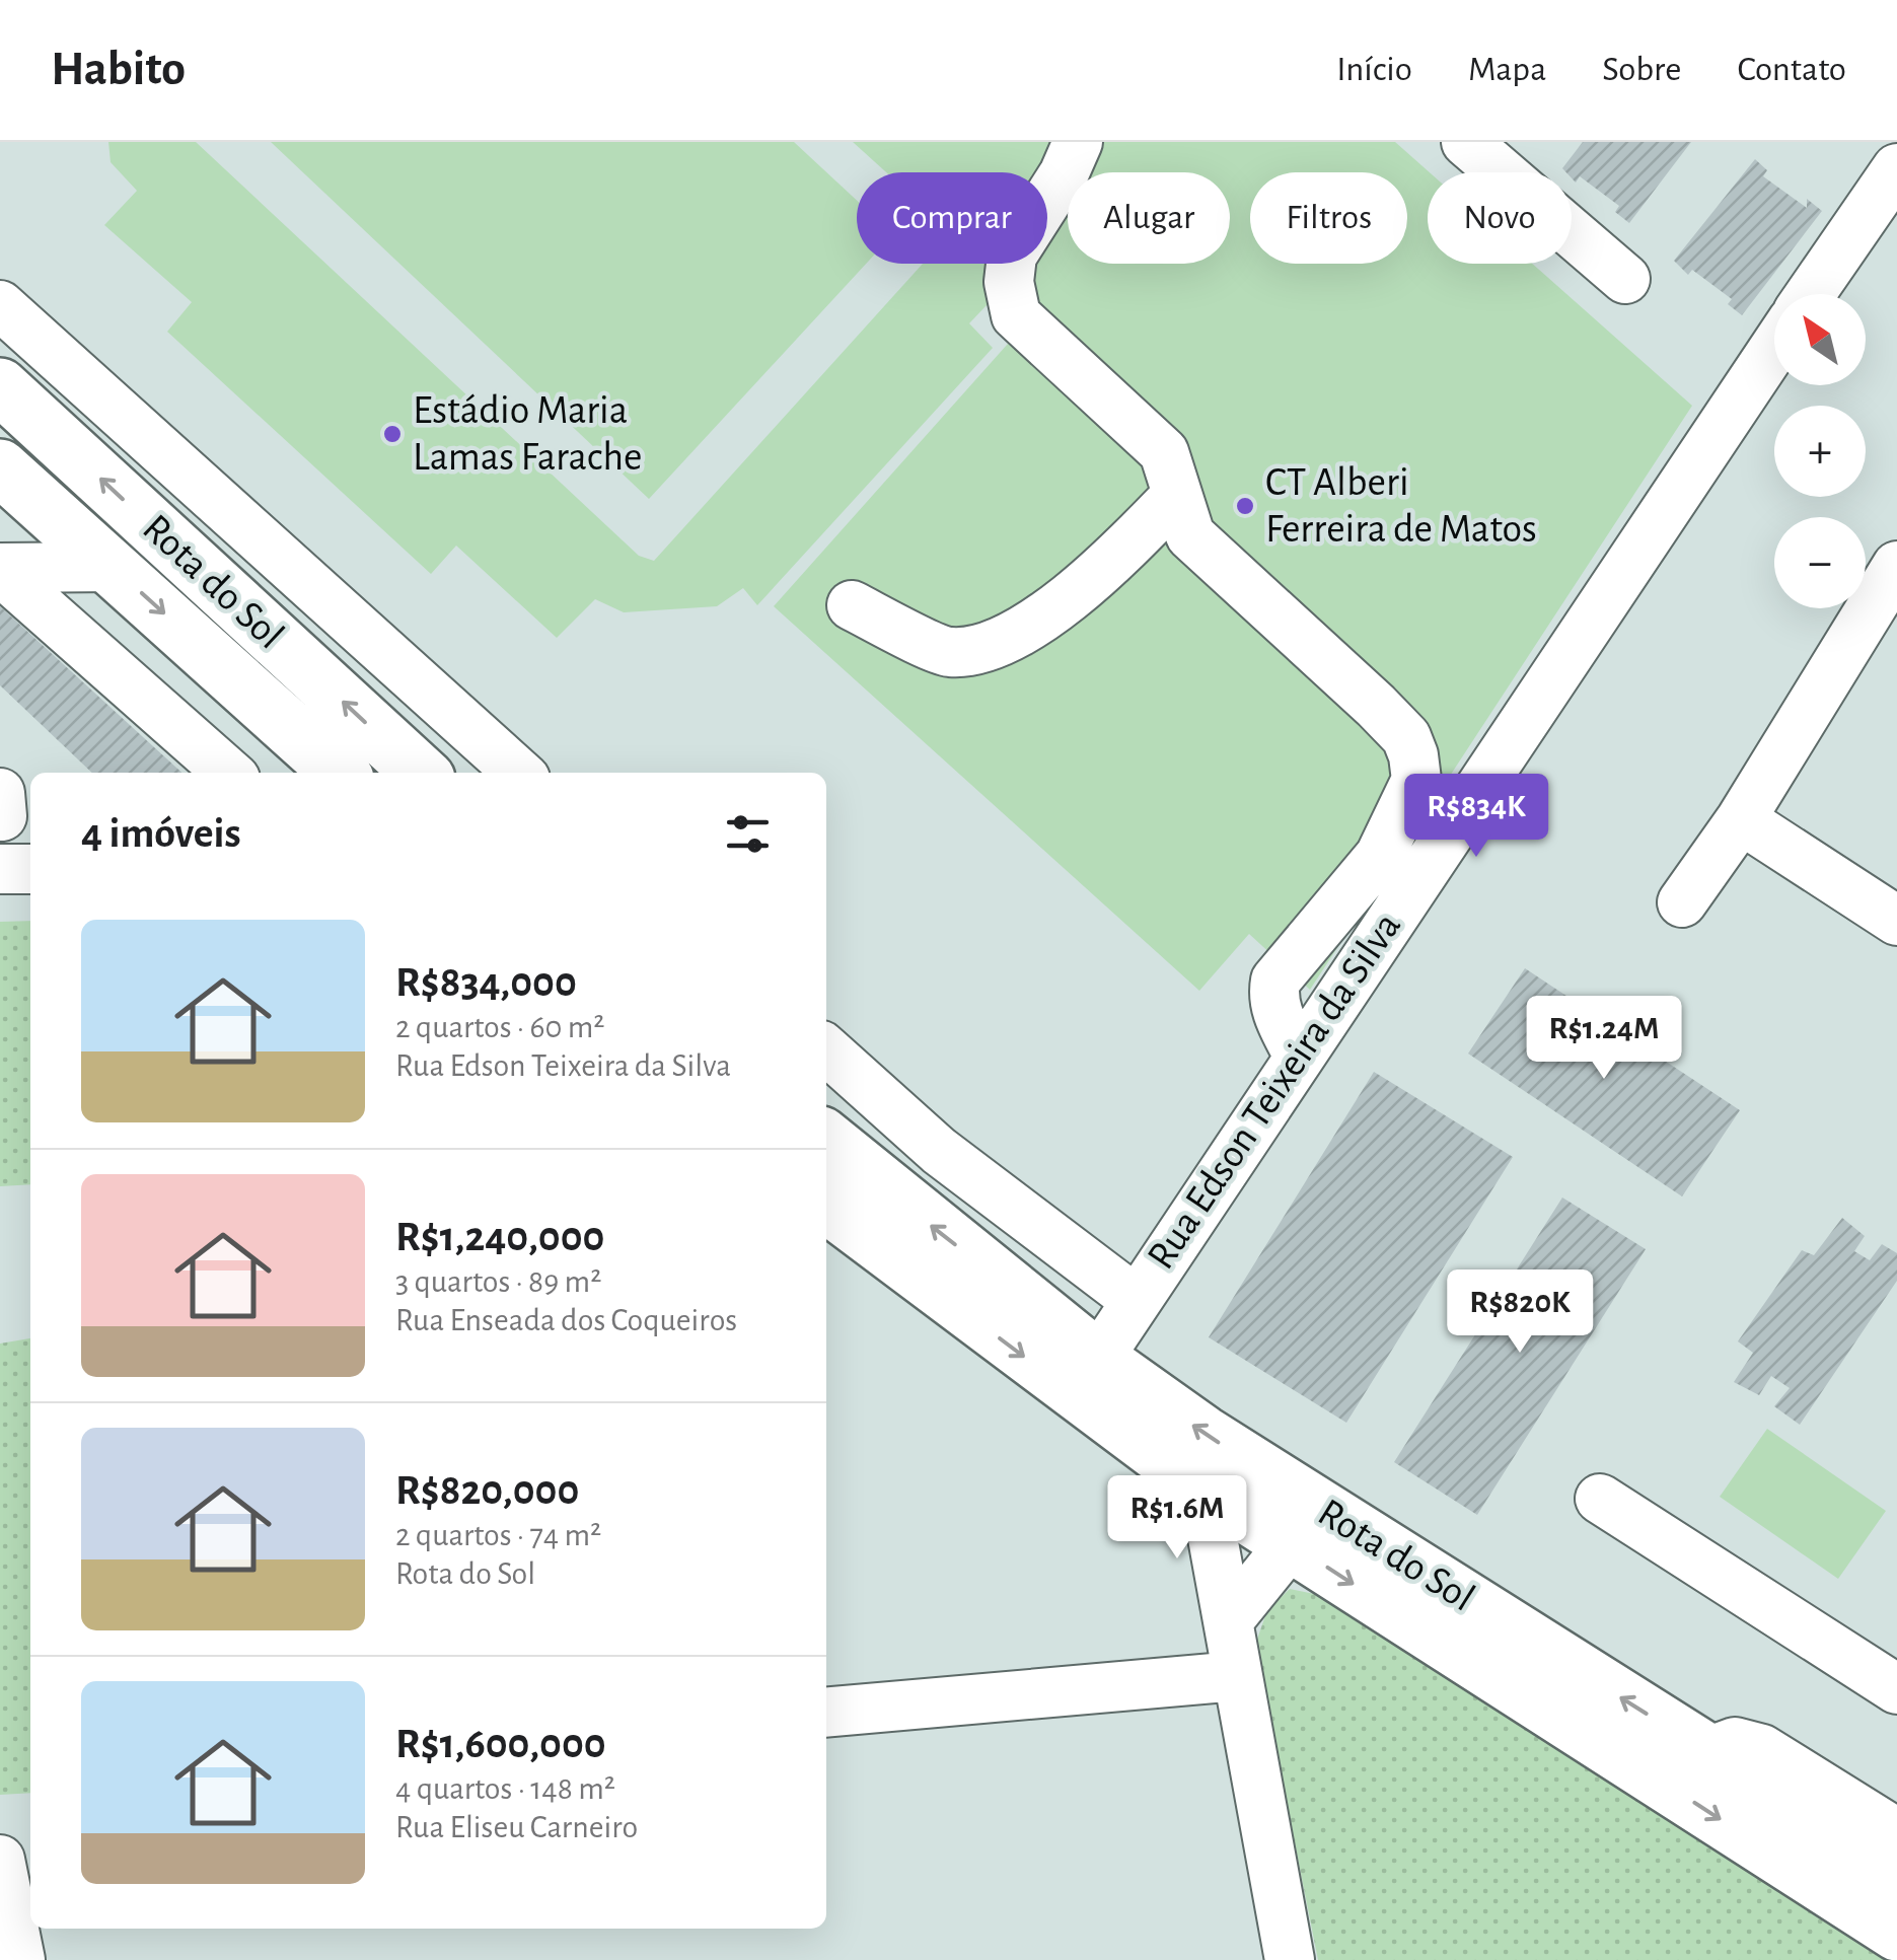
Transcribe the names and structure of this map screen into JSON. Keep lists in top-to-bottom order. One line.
{"streets":{"main road":["Rota do Sol"],"street":["Rua Edson Teixeira da Silva"]},"crossings":[["Rota do Sol","Rua Edson Teixeira da Silva"]],"places":["Estádio Maria Lamas Farache","CT Alberi Ferreira de Matos"],"north":"top left","page":{"header":"Habito","nav":["Início","Mapa","Sobre","Contato"],"chip":["Comprar","Alugar","Filtros","Novo"],"map_buttons":["+","−"],"heading":"4 imóveis","price":["R$834K","R$1.24M","R$820K","R$1.6M"],"list":[{"name":"R$834,000","note":"2 quartos · 60 m² · Rua Edson Teixeira da Silva"},{"name":"R$1,240,000","note":"3 quartos · 89 m² · Rua Enseada dos Coqueiros"},{"name":"R$820,000","note":"2 quartos · 74 m² · Rota do Sol"},{"name":"R$1,600,000","note":"4 quartos · 148 m² · Rua Eliseu Carneiro"}]}}
